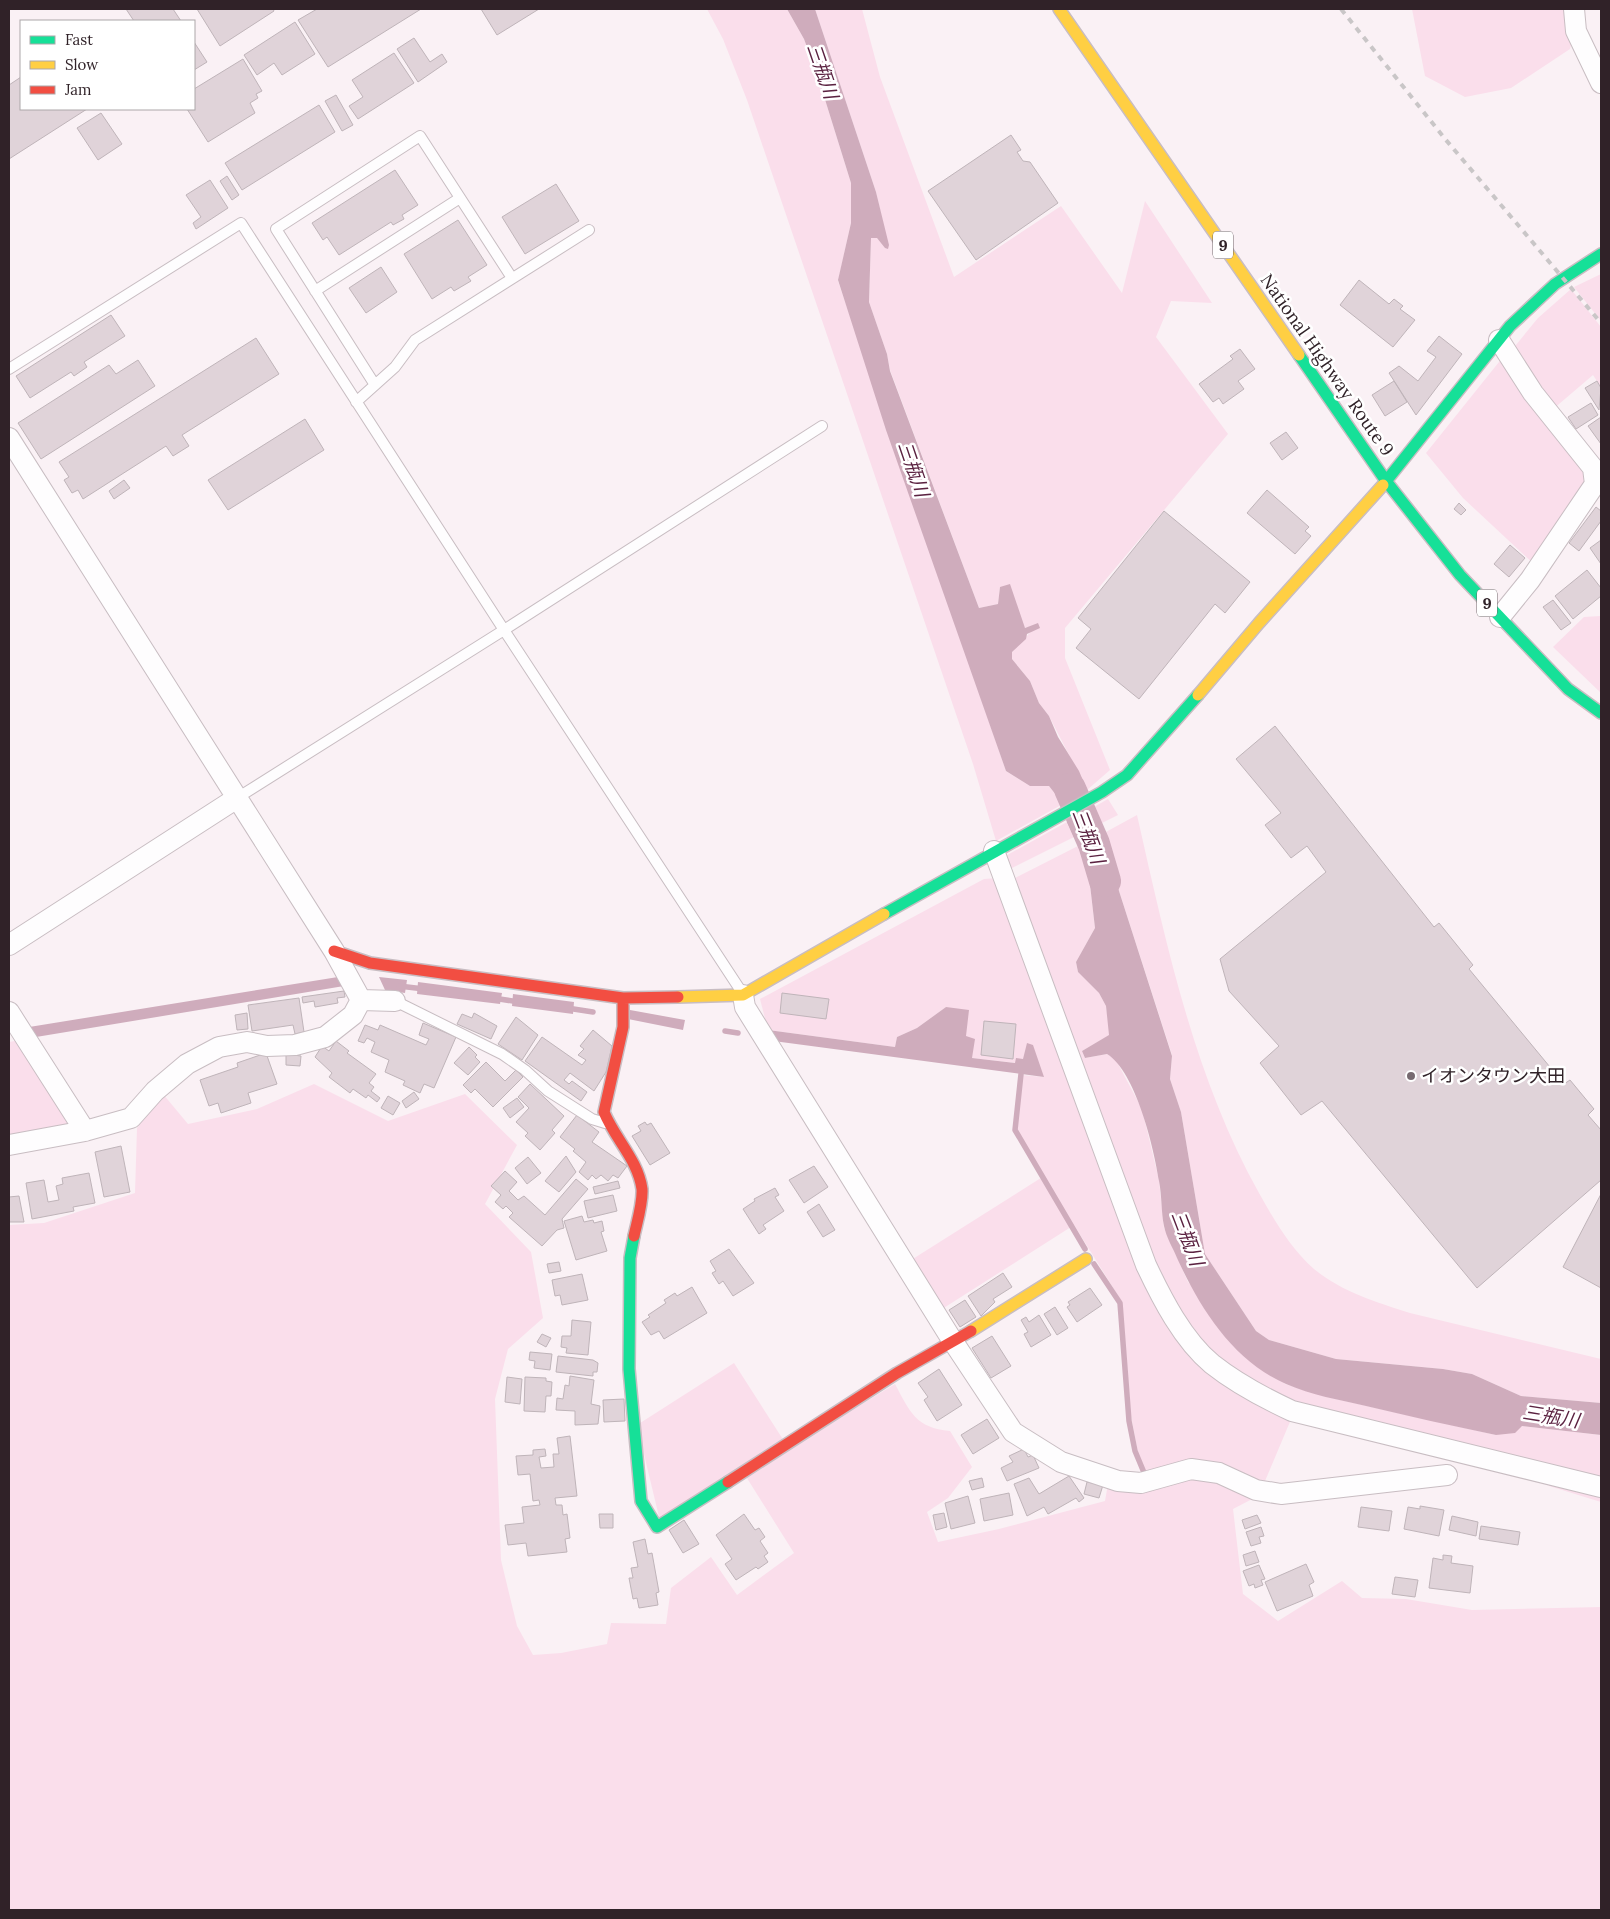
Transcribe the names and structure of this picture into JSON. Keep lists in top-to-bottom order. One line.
{"streets":{"main road":["9","National Highway Route 9"]},"water":["三瓶川"],"places":["イオンタウン大田"],"legend":["Fast","Slow","Jam"]}
